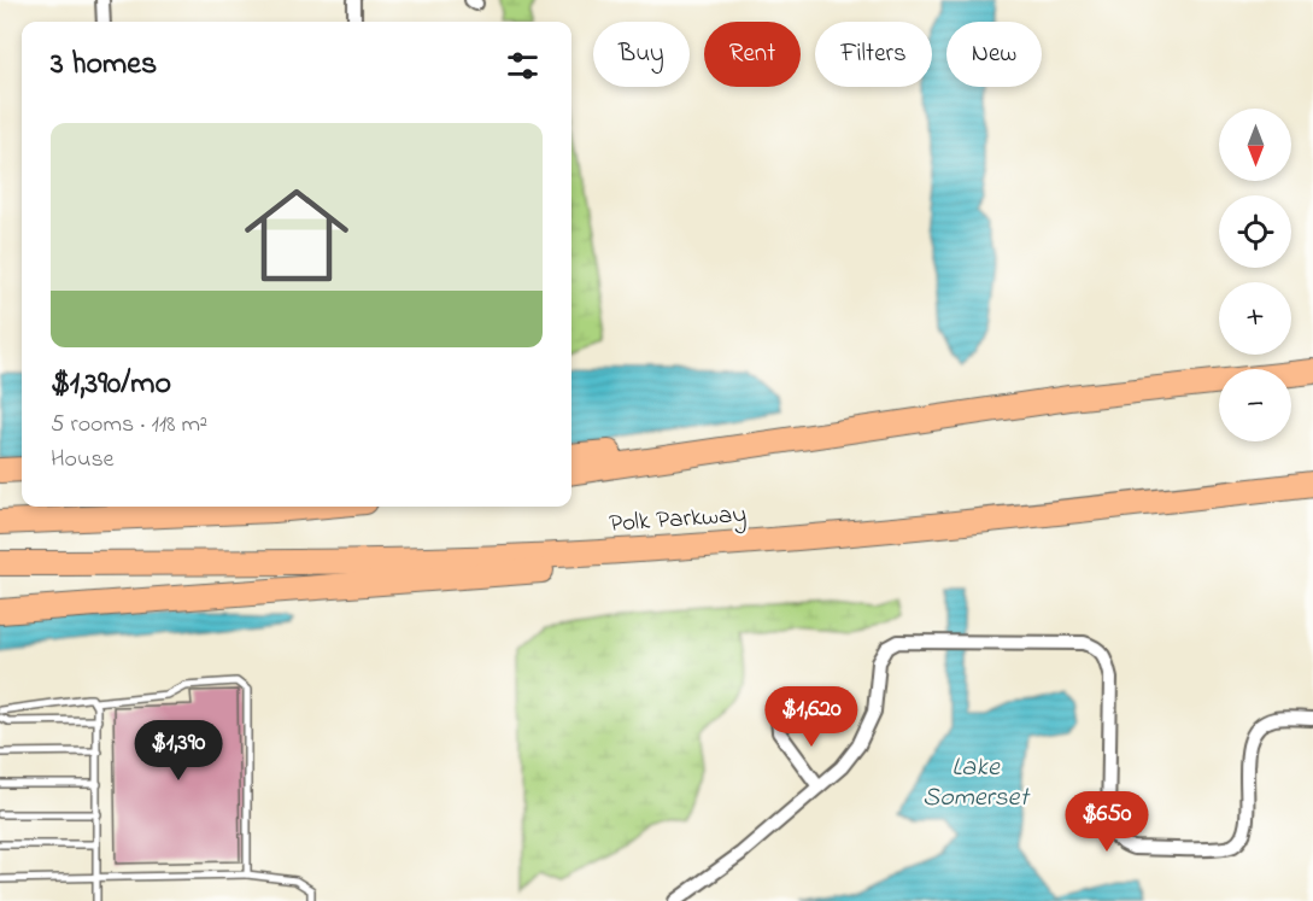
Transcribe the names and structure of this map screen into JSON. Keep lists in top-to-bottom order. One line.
{"streets":{"highway":["Polk Parkway"]},"water":["Lake Somerset"],"north":"bottom","page":{"chip":["Buy","Rent","Filters","New"],"heading":"3 homes","map_buttons":["+","−"],"list":[{"name":"$1,390/mo","note":"5 rooms · 118 m² · House"}],"price":["$1,620","$1,390","$650"]}}
